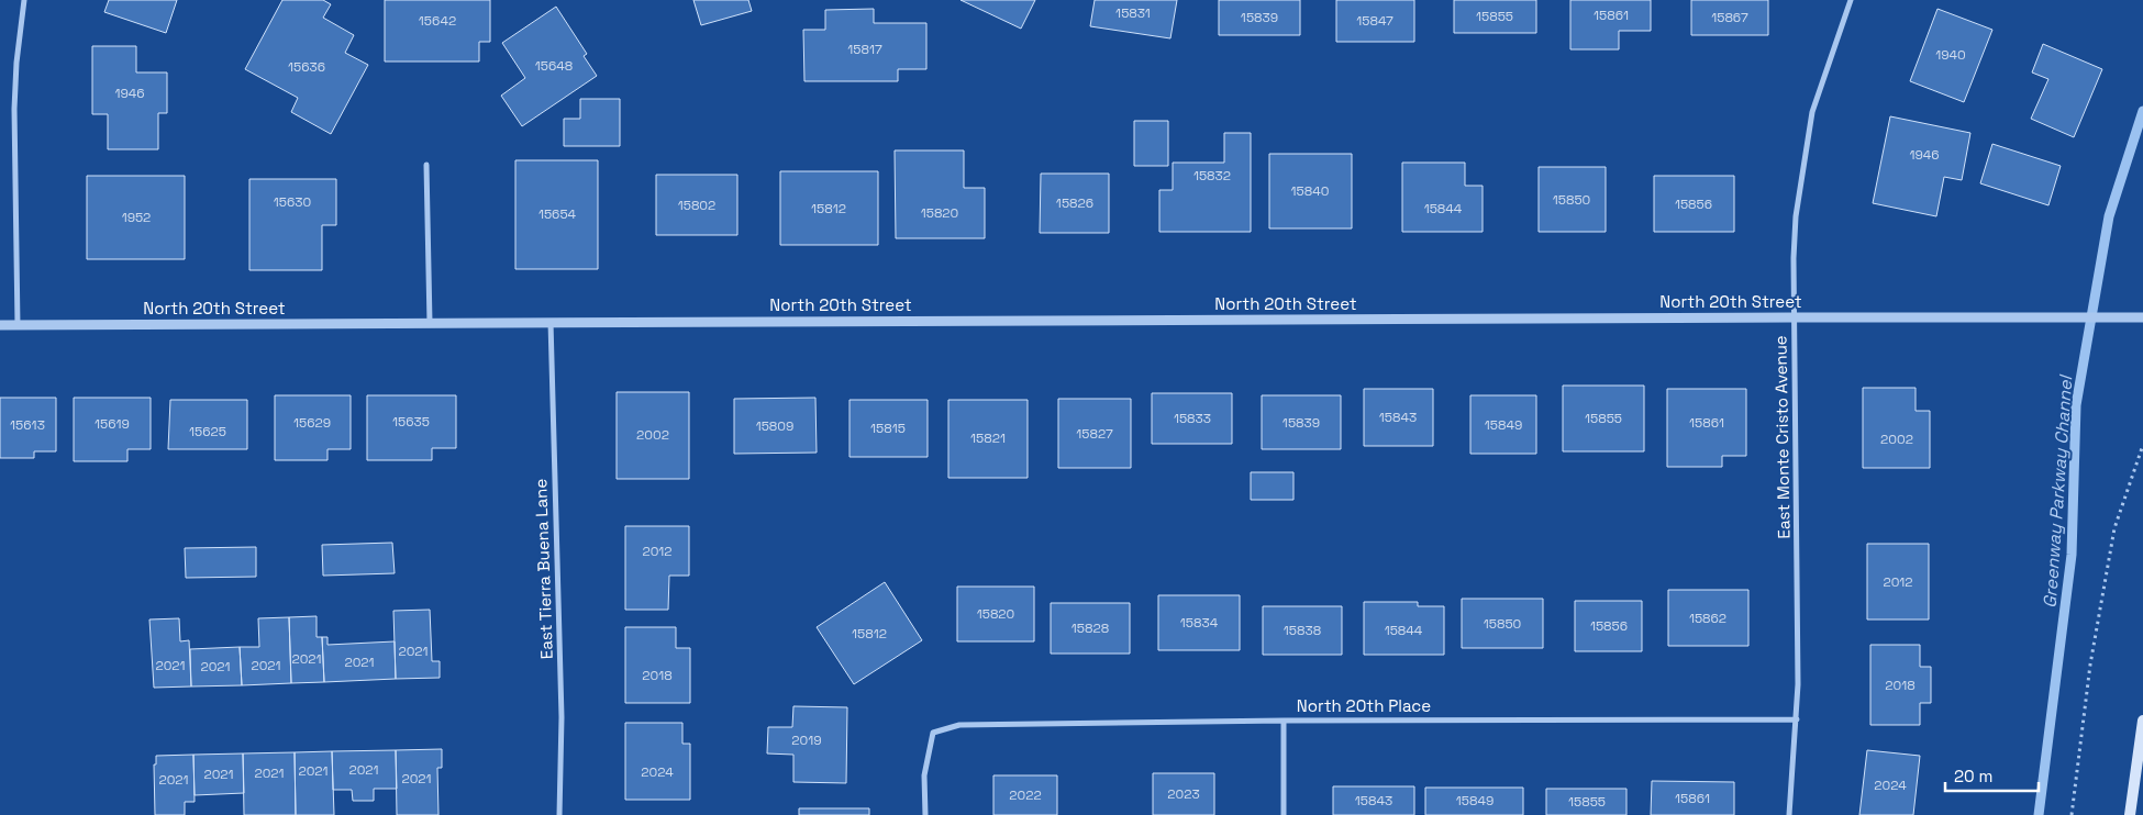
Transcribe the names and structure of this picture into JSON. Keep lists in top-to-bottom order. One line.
{"streets":{"street":["North 20th Street","East Monte Cristo Avenue","East Tierra Buena Lane","North 20th Place"]},"crossings":[["North 20th Street","East Monte Cristo Avenue"],["North 20th Street","East Tierra Buena Lane"],["East Monte Cristo Avenue","North 20th Place"]],"water":["Greenway Parkway Channel"],"house_numbers":["15831","15861","15855","15839","15867","15642","15847","15817","1940","15648","15636","1946","1946","15832","15840","15850","15630","15826","15856","15802","15812","15844","15820","15654","1952","15843","15833","15855","15635","15629","15839","15861","15619","15613","15849","15809","15815","15625","15827","2002","15821","2002","2012","2012","15820","15862","15834","15850","15856","15828","15838","15844","15812","2021","2021","2021","2021","2021","2021","2018","2018","2019","2021","2021","2024","2021","2021","2021","2021","2024","2023","2022","15861","15843","15849","15855"],"scale_bar":"20 m"}
